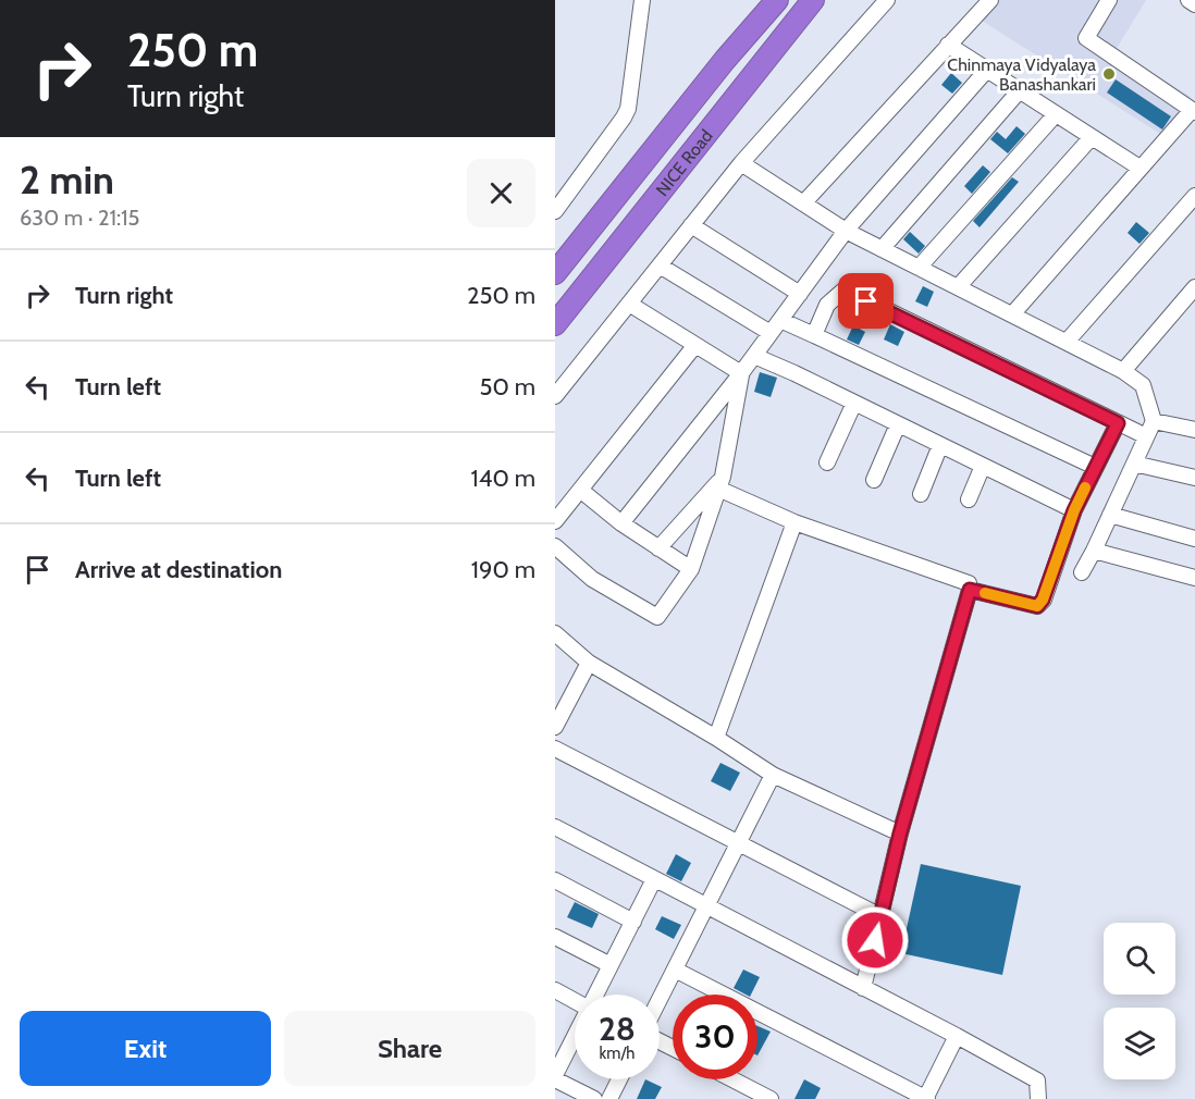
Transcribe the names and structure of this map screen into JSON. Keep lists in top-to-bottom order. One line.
{"streets":{"highway":["NICE Road"]},"places":["Chinmaya Vidyalaya Banashankari"],"page":{"turn":["250 m","Turn right"],"heading":["2 min","630 m · 21:15"],"list":[{"name":"Turn right","value":"250 m"},{"name":"Turn left","value":"50 m"},{"name":"Turn left","value":"140 m"},{"name":"Arrive at destination","value":"190 m"}],"speed":"28 km/h","limit":"30","buttons":["Exit","Share"]}}
